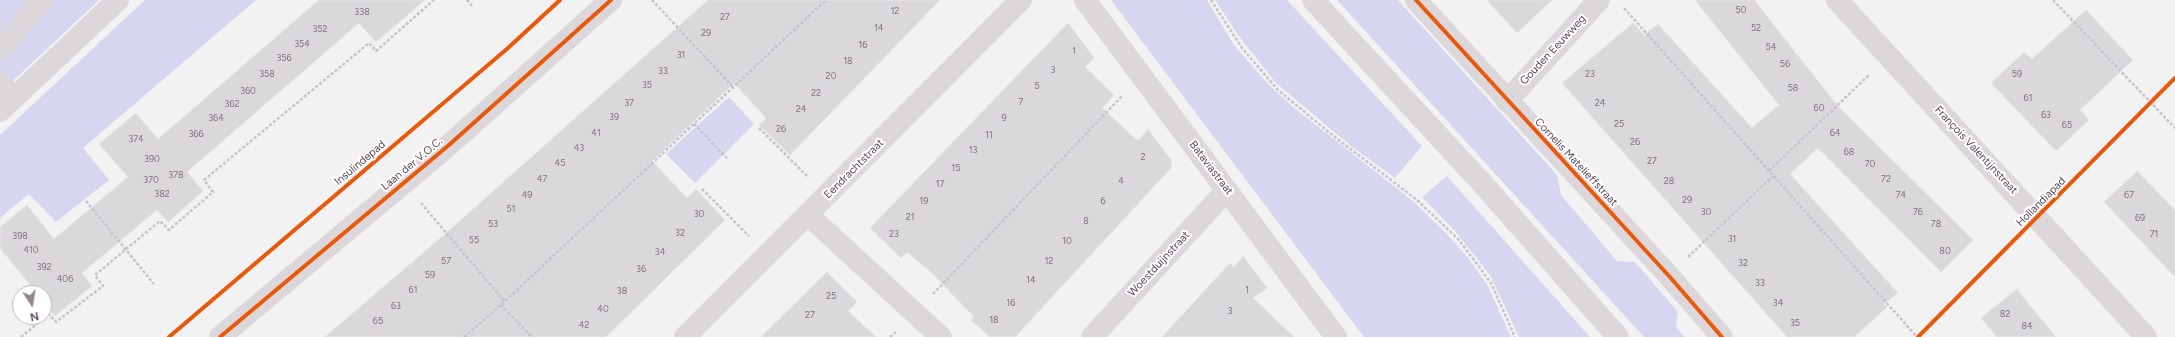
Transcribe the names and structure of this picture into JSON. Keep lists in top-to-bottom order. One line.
{"streets":{"street":["Gouden Eeuwweg","François Valentijnstraat","Cornelis Matelieffstraat","Laan der V.O.C.","Bataviastraat","Eendrachtstraat","Woestduijnstraat"],"cycle path":["Insulindepad","Hollandiapad"]},"crossings":[["Gouden Eeuwweg","Cornelis Matelieffstraat"],["Bataviastraat","Woestduijnstraat"]],"house_numbers":["50","12","338","27","14","52","352","29","354","16","54","1","31","356","18","56","3","33","358","23","59","20","35","5","58","360","22","61","7","37","24","362","60","24","63","39","364","9","25","65","26","41","64","366","11","374","26","43","13","68","2","390","27","45","70","15","378","47","72","370","4","28","17","382","49","74","67","29","19","6","51","30","76","30","21","69","8","53","78","32","23","71","398","31","55","10","410","80","34","57","12","32","392","36","59","406","14","33","61","1","38","25","16","34","63","40","3","82","27","18","65","35","42","84"],"north":"bottom"}
